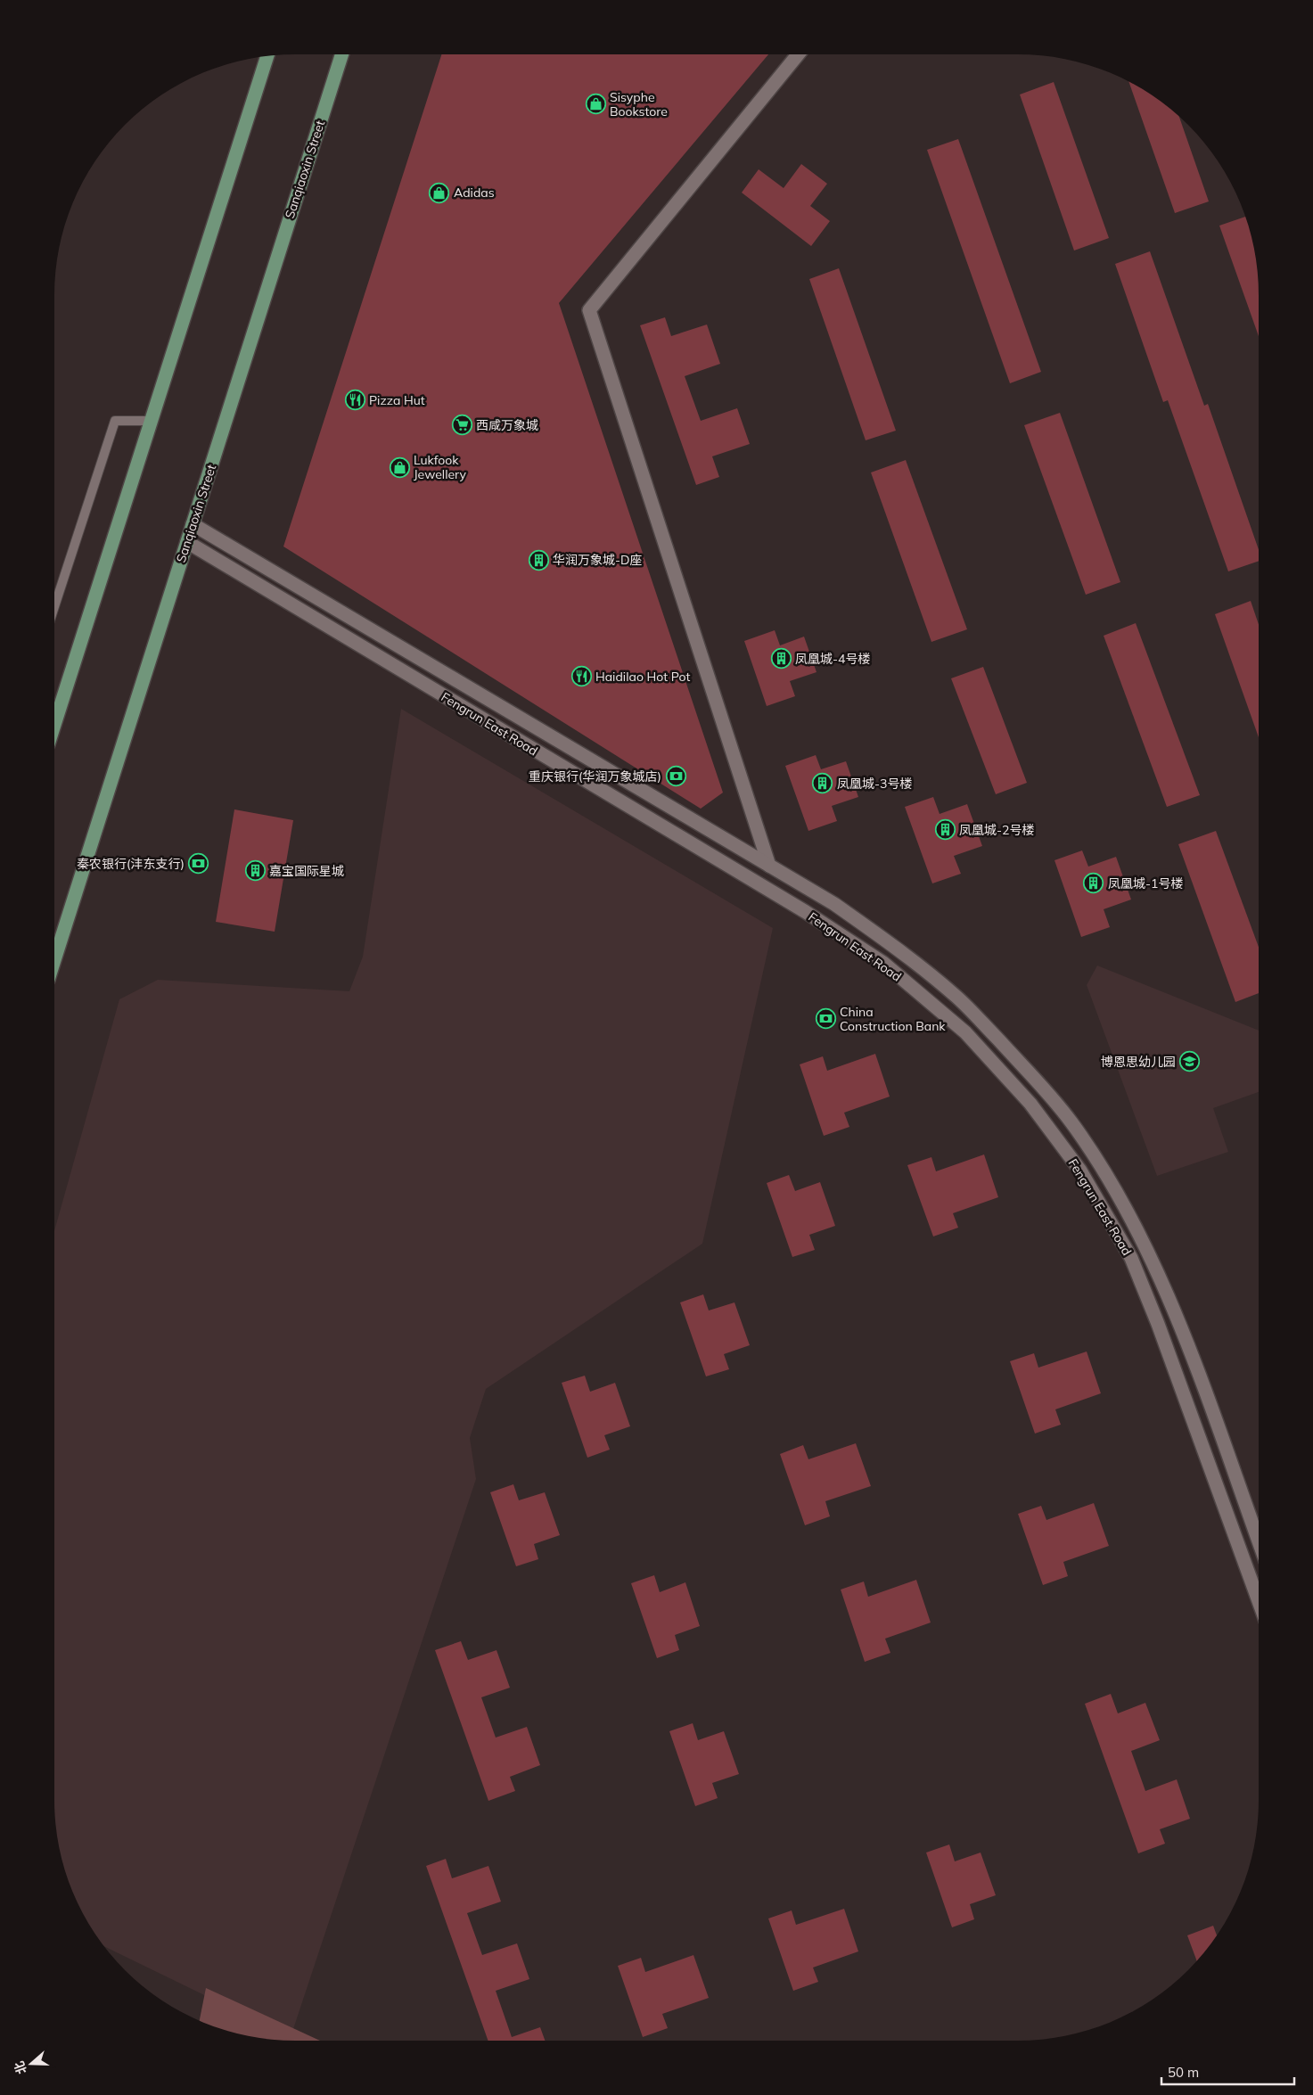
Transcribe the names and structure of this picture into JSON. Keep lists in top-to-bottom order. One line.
{"streets":{"main road":["Sanqiaoxin Street"],"street":["Fengrun East Road"]},"crossings":[["Sanqiaoxin Street","Fengrun East Road"]],"places":{"shop":["Sisyphe Bookstore","Adidas","Lukfook Jewellery"],"restaurant":["Pizza Hut","Haidilao Hot Pot"],"supermarket":["西咸万象城"],"building":["华润万象城-D座","凤凰城-4号楼","凤凰城-3号楼","凤凰城-2号楼","嘉宝国际星城","凤凰城-1号楼"],"bank":["重庆银行(华润万象城店)","秦农银行(沣东支行)","China Construction Bank"],"school or university":["博恩思幼儿园"]},"scale_bar":"50 m","north":"left"}
